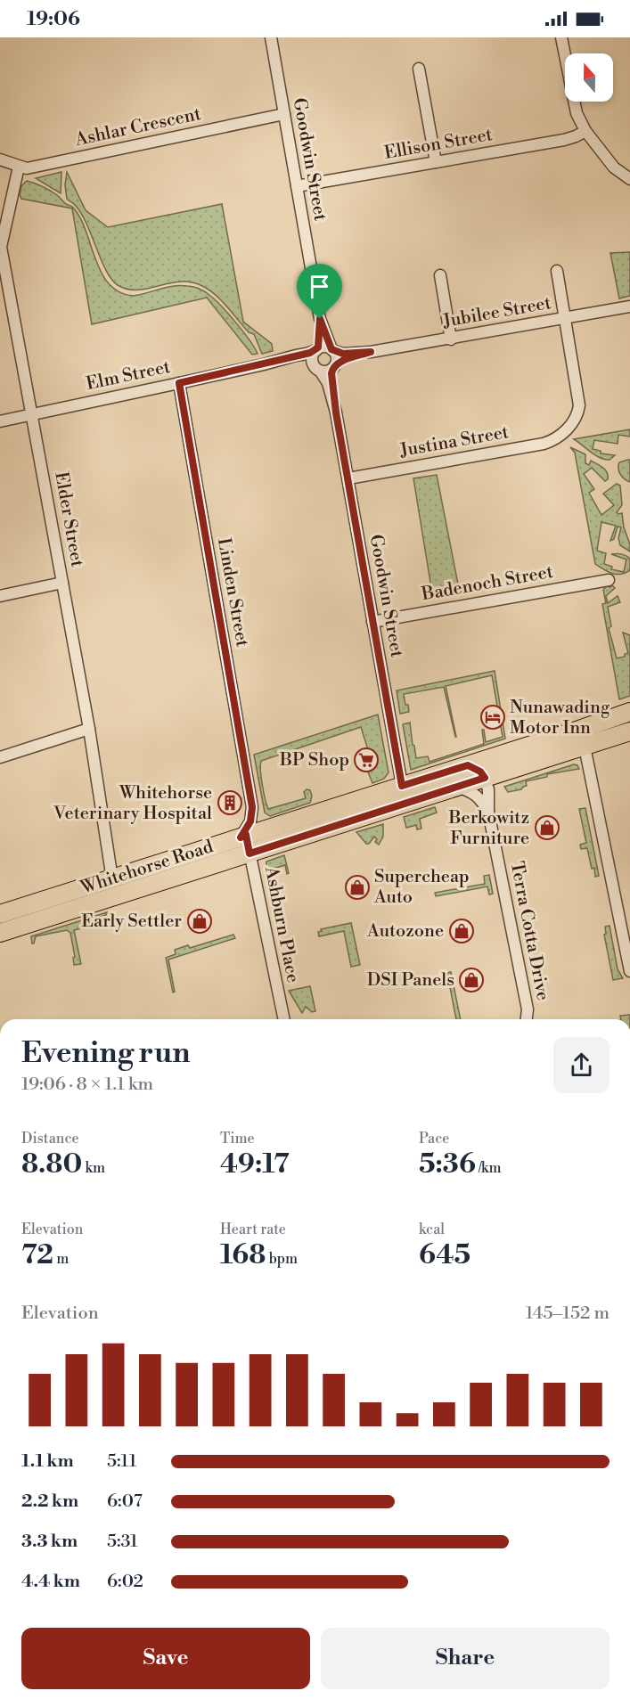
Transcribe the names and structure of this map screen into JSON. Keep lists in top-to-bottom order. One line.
{"streets":{"main road":["Whitehorse Road"],"street":["Ashlar Crescent","Ellison Street","Goodwin Street","Jubilee Street","Elm Street","Justina Street","Elder Street","Badenoch Street","Linden Street","Ashburn Place","Terra Cotta Drive"]},"crossings":[["Ashlar Crescent","Goodwin Street"],["Ashlar Crescent","Elder Street"],["Ellison Street","Goodwin Street"],["Goodwin Street","Jubilee Street"],["Goodwin Street","Elm Street"],["Goodwin Street","Justina Street"],["Goodwin Street","Badenoch Street"],["Goodwin Street","Whitehorse Road"],["Jubilee Street","Elm Street"],["Jubilee Street","Justina Street"],["Elm Street","Elder Street"],["Elm Street","Linden Street"],["Elder Street","Whitehorse Road"],["Linden Street","Whitehorse Road"],["Linden Street","Ashburn Place"],["Whitehorse Road","Ashburn Place"],["Whitehorse Road","Terra Cotta Drive"]],"places":{"hotel":["Nunawading Motor Inn"],"supermarket":["BP Shop"],"building":["Whitehorse Veterinary Hospital"],"shop":["Berkowitz Furniture","Supercheap Auto","Early Settler","Autozone","DSI Panels"]},"north":"top","page":{"status":"19:06","heading":["Evening run","19:06 · 8 × 1.1 km"],"stats":[["Distance","8.80 km"],["Time","49:17"],["Pace","5:36 /km"],["Elevation","72 m"],["Heart rate","168 bpm"],["kcal","645"]],"chart":["Elevation","145–152 m"],"list":[{"name":"1.1 km","note":"5:11"},{"name":"2.2 km","note":"6:07"},{"name":"3.3 km","note":"5:31"},{"name":"4.4 km","note":"6:02"}],"buttons":["Save","Share"]}}
